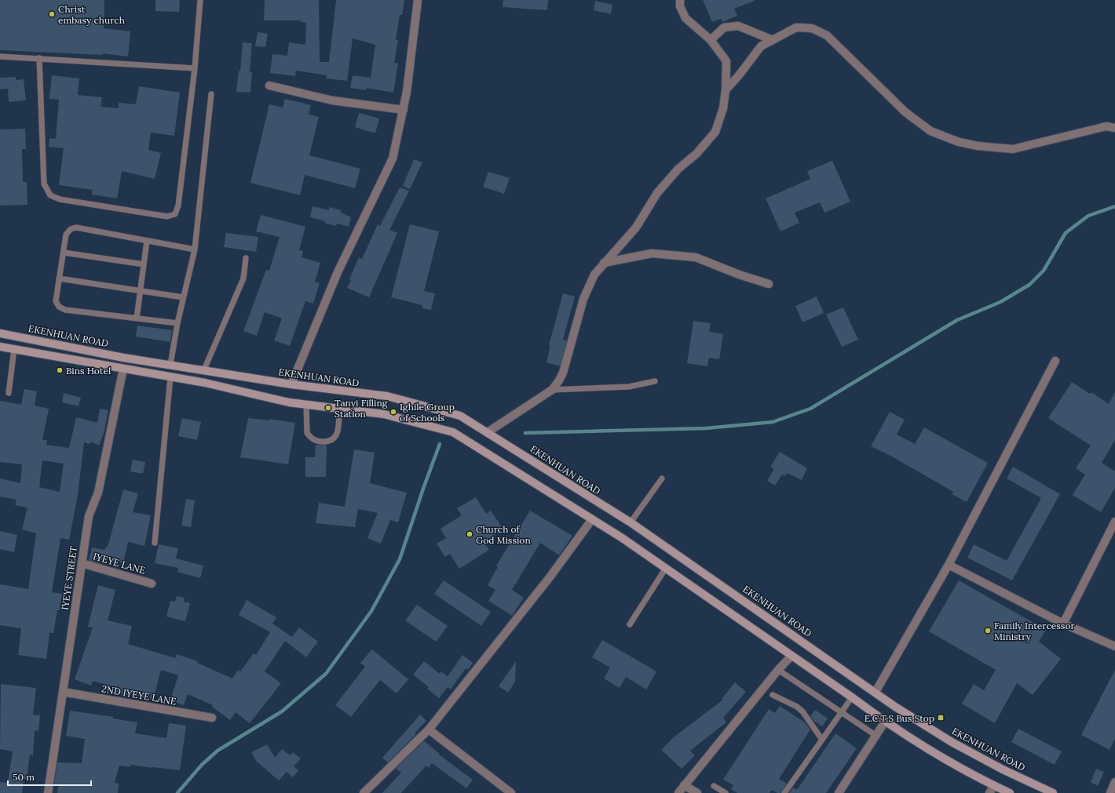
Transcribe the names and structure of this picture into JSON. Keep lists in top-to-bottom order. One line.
{"streets":{"main road":["EKENHUAN ROAD"],"street":["IYEYE LANE","IYEYE STREET","2ND IYEYE LANE"]},"crossings":[["IYEYE LANE","IYEYE STREET"],["IYEYE STREET","2ND IYEYE LANE"]],"places":{"other":["Christ embasy church","Bins Hotel","Tanyi Filling Station","Ighile Group of Schools","Church of God Mission","Family Intercessor Ministry"],"transit":["E.C.T.S Bus Stop"]},"scale_bar":"50 m"}
